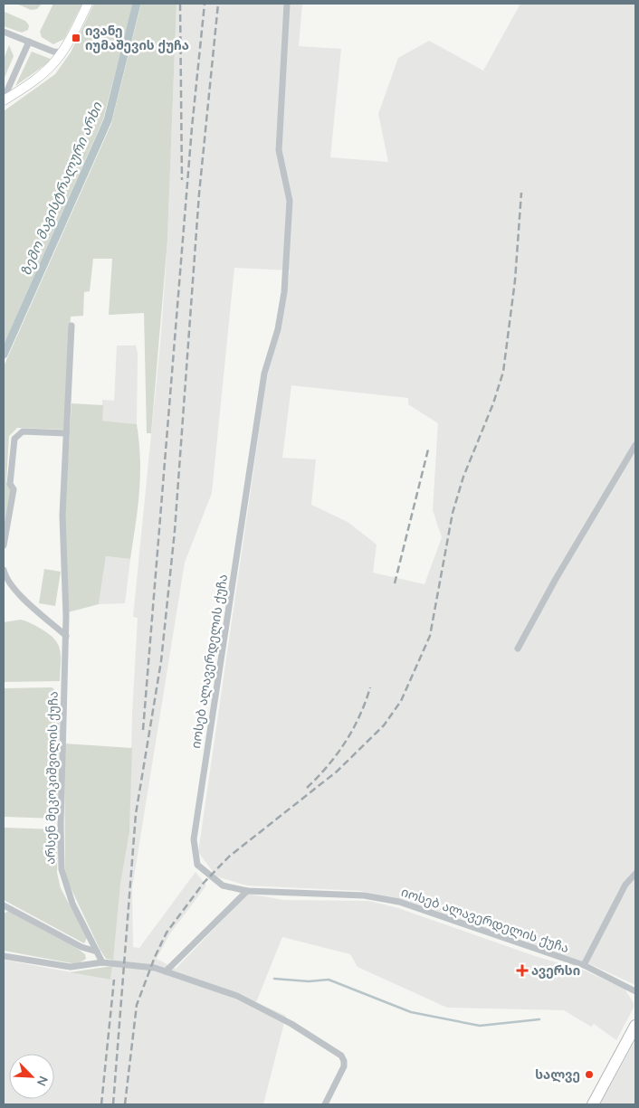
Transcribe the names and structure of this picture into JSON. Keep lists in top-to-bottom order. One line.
{"streets":{"street":["იოსებ ალავერდელის ქუჩა","არსენ მეკოკიშვილის ქუჩა"]},"water":["ზემო მაგისტრალური არხი"],"places":{"transit":["ივანე იუმაშევის ქუჩა"],"health":["ავერსი"],"other":["სალვე"]},"north":"bottom right"}
